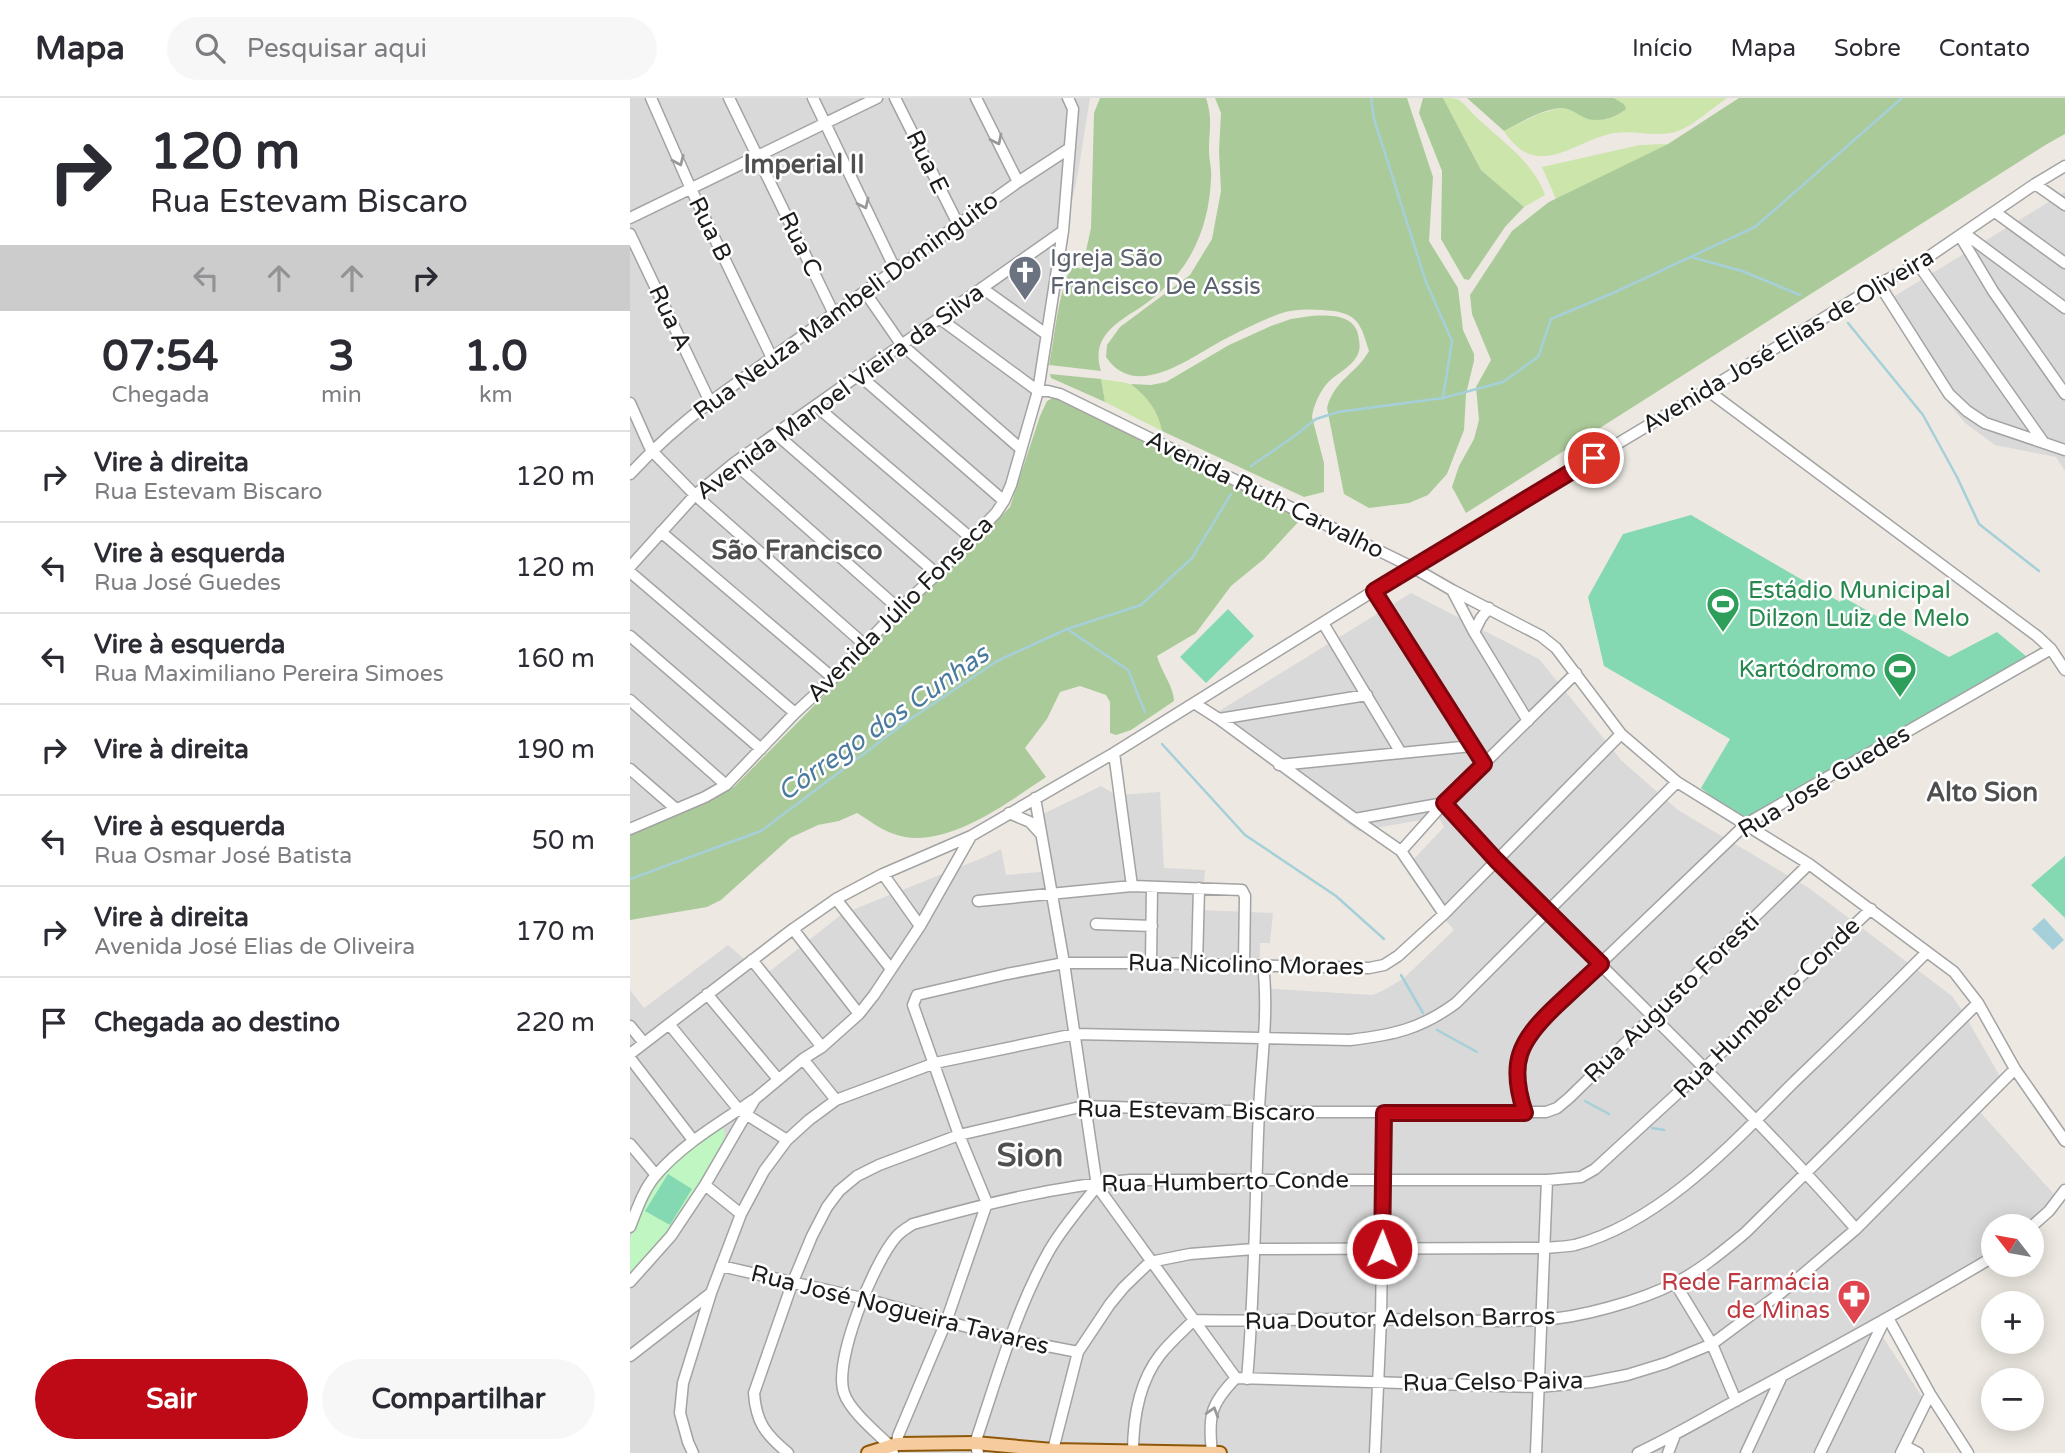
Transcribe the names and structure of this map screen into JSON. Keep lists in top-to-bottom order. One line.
{"streets":{"street":["Rua E","Rua B","Rua C","Rua Neuza Mambeli Dominguito","Rua A","Avenida José Elias de Oliveira","Avenida Manoel Vieira da Silva","Avenida Ruth Carvalho","Avenida Júlio Fonseca","Rua José Guedes","Rua Nicolino Moraes","Rua Augusto Foresti","Rua Humberto Conde","Rua Estevam Biscaro","Rua José Nogueira Tavares","Rua Doutor Adelson Barros","Rua Celso Paiva"]},"crossings":[["Rua E","Rua Neuza Mambeli Dominguito"],["Rua B","Rua Neuza Mambeli Dominguito"],["Rua C","Rua Neuza Mambeli Dominguito"],["Rua Neuza Mambeli Dominguito","Rua A"],["Rua Neuza Mambeli Dominguito","Avenida Júlio Fonseca"],["Avenida José Elias de Oliveira","Avenida Ruth Carvalho"],["Avenida Manoel Vieira da Silva","Avenida Júlio Fonseca"],["Avenida Ruth Carvalho","Avenida Júlio Fonseca"],["Avenida Ruth Carvalho","Rua José Guedes"],["Avenida Ruth Carvalho","Rua Nicolino Moraes"],["Avenida Ruth Carvalho","Rua Augusto Foresti"],["Avenida Ruth Carvalho","Rua Humberto Conde"],["Avenida Ruth Carvalho","Rua Doutor Adelson Barros"],["Avenida Ruth Carvalho","Rua Celso Paiva"],["Rua José Guedes","Rua Augusto Foresti"],["Rua José Guedes","Rua Estevam Biscaro"],["Rua Augusto Foresti","Rua Estevam Biscaro"],["Rua Humberto Conde","Rua José Nogueira Tavares"],["Rua Estevam Biscaro","Rua José Nogueira Tavares"]],"districts":["Imperial II","São Francisco","Alto Sion","Sion"],"water":["Córrego dos Cunhas"],"places":{"church":["Igreja São Francisco De Assis"],"sports":["Estádio Municipal Dilzon Luiz de Melo","Kartódromo"],"pharmacy":["Rede Farmácia de Minas"]},"north":"top left","page":{"header":"Mapa","search":"Pesquisar aqui","nav":["Início","Mapa","Sobre","Contato"],"turn":["120 m","Rua Estevam Biscaro"],"eta":["07:54","Chegada","3","min","1.0","km"],"list":[{"name":"Vire à direita","note":"Rua Estevam Biscaro","value":"120 m"},{"name":"Vire à esquerda","note":"Rua José Guedes","value":"120 m"},{"name":"Vire à esquerda","note":"Rua Maximiliano Pereira Simoes","value":"160 m"},{"name":"Vire à direita","value":"190 m"},{"name":"Vire à esquerda","note":"Rua Osmar José Batista","value":"50 m"},{"name":"Vire à direita","note":"Avenida José Elias de Oliveira","value":"170 m"},{"name":"Chegada ao destino","value":"220 m"}],"map_buttons":["+","−"],"buttons":["Sair","Compartilhar"]}}
